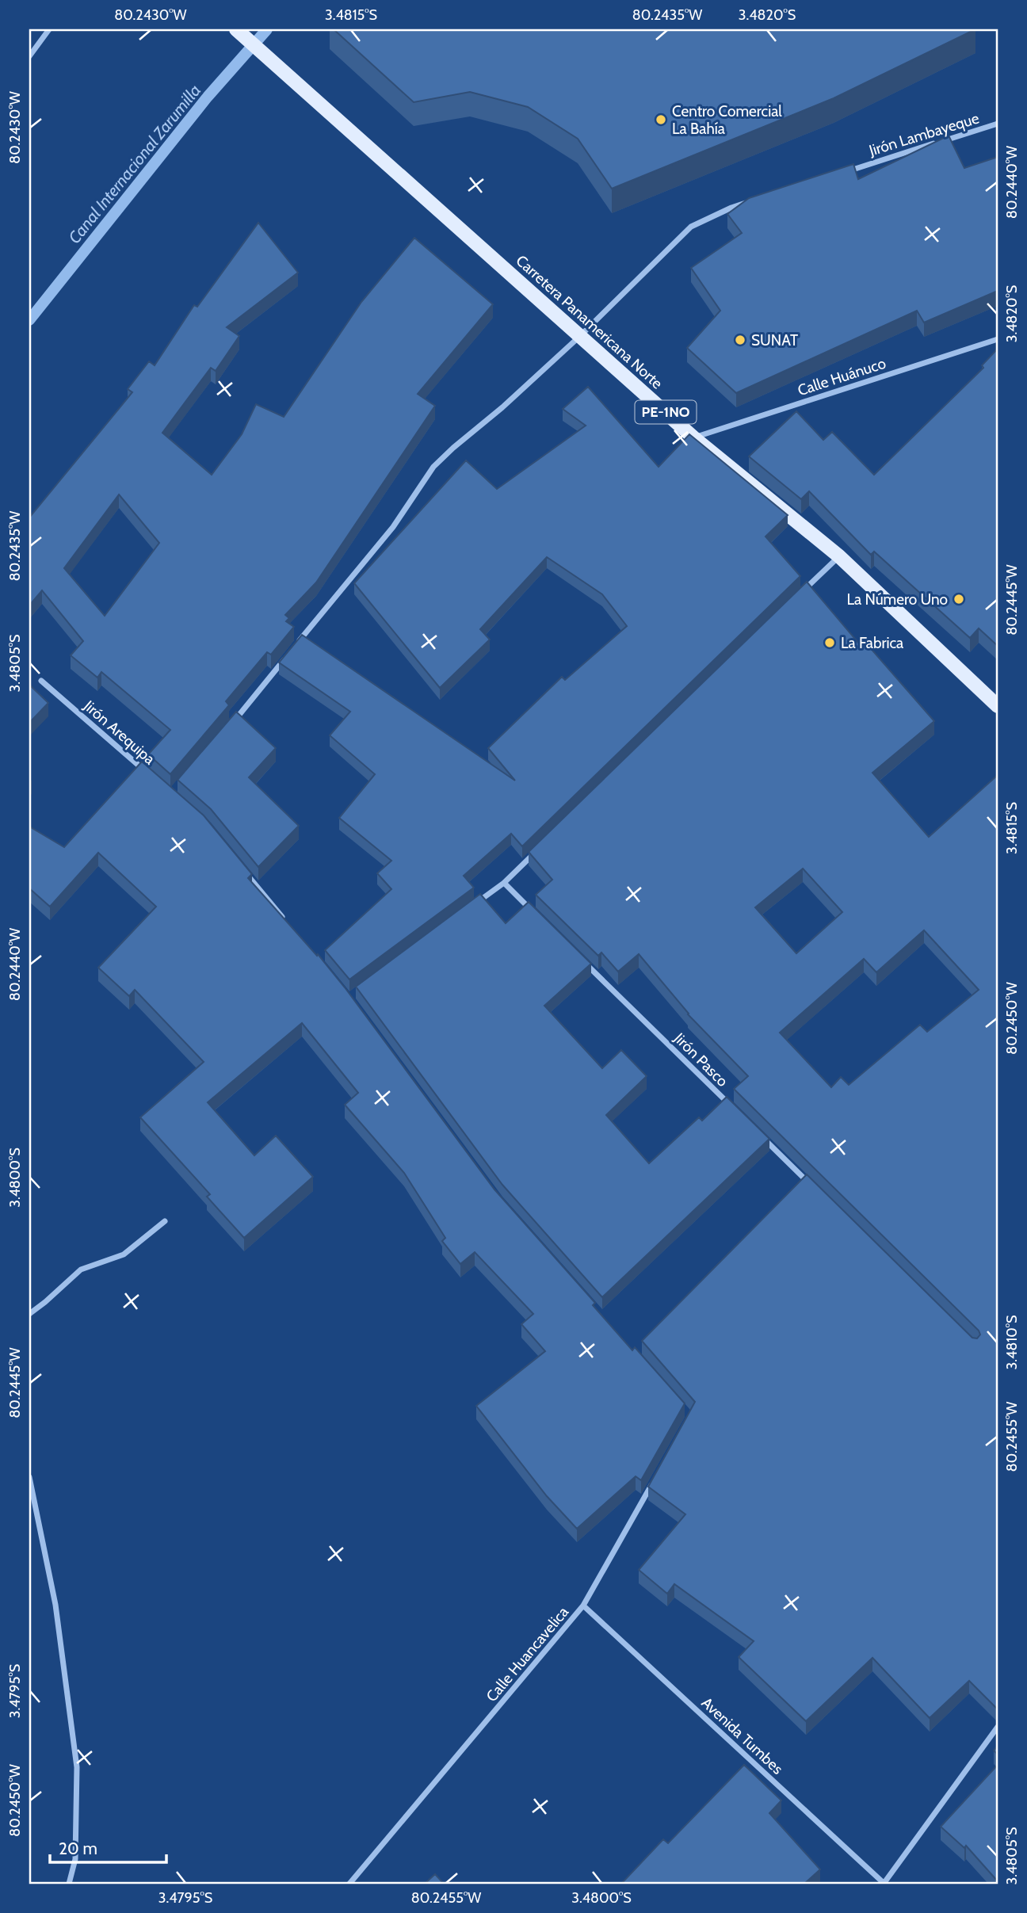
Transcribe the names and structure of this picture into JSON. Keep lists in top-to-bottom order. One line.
{"streets":{"main road":["Carretera Panamericana Norte","PE-1NO"],"street":["Jirón Lambayeque","Calle Huánuco","Jirón Arequipa","Jirón Pasco","Calle Huancavelica","Avenida Tumbes"]},"crossings":[["Carretera Panamericana Norte","Calle Huánuco"],["Calle Huancavelica","Avenida Tumbes"]],"water":["Canal Internacional Zarumilla"],"places":["Centro Comercial La Bahía","SUNAT","La Número Uno","La Fabrica"],"scale_bar":"20 m","coordinates":["80.2430°W","3.4815°S","80.2435°W","3.4820°S","80.2440°W","80.2445°W","3.4805°S","80.2450°W","3.4800°S","3.4810°S","80.2455°W","3.4795°S"]}
